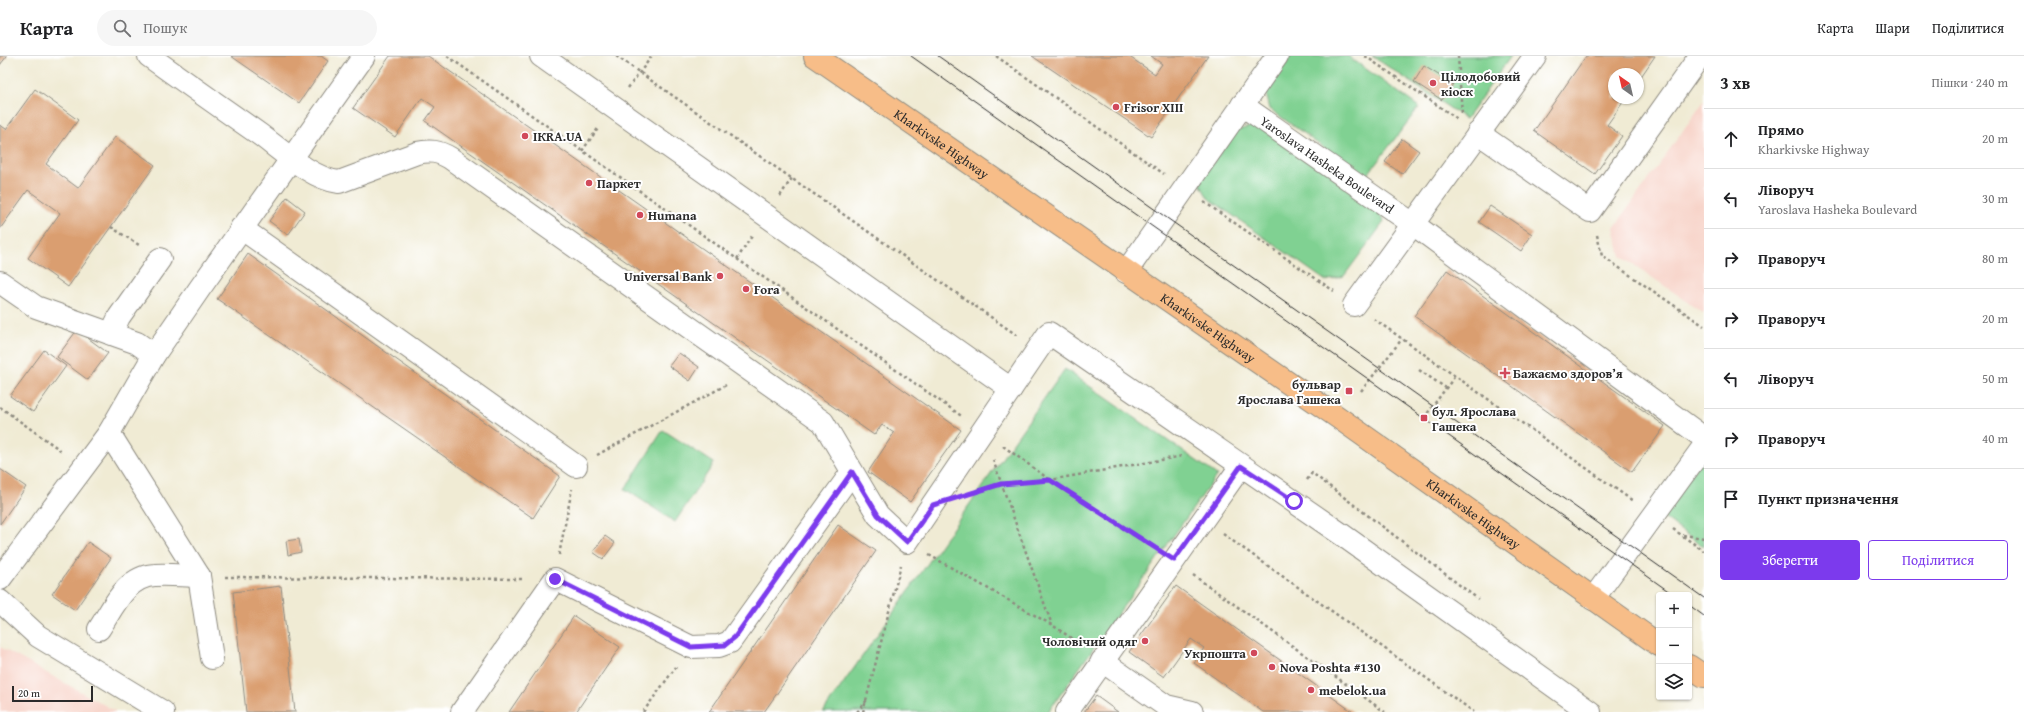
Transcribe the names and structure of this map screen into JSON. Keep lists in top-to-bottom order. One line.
{"streets":{"main road":["Kharkivske Highway"],"street":["Yaroslava Hasheka Boulevard"]},"places":{"other":["Цілодобовий кіоск","Frisor XIII","ІКRA.UA","Паркет","Humana","Universal Bank","Fora","Чоловічий одяг","Укрпошта","Nova Poshta #130","mebelok.ua"],"health":["Бажаємо здоровʼя"],"transit":["бульвар Ярослава Гашека","бул. Ярослава Гашека"]},"scale_bar":"20 m","north":"top left","page":{"header":"Карта","search":"Пошук","nav":["Карта","Шари","Поділитися"],"heading":["3 хв","Пішки · 240 m"],"list":[["Прямо","Kharkivske Highway","20 m"],["Ліворуч","Yaroslava Hasheka Boulevard","30 m"],["Праворуч","80 m"],["Праворуч","20 m"],["Ліворуч","50 m"],["Праворуч","40 m"],"Пункт призначення"],"buttons":["Зберегти","Поділитися"],"map_buttons":["+","−"],"scale":"20 m"}}
